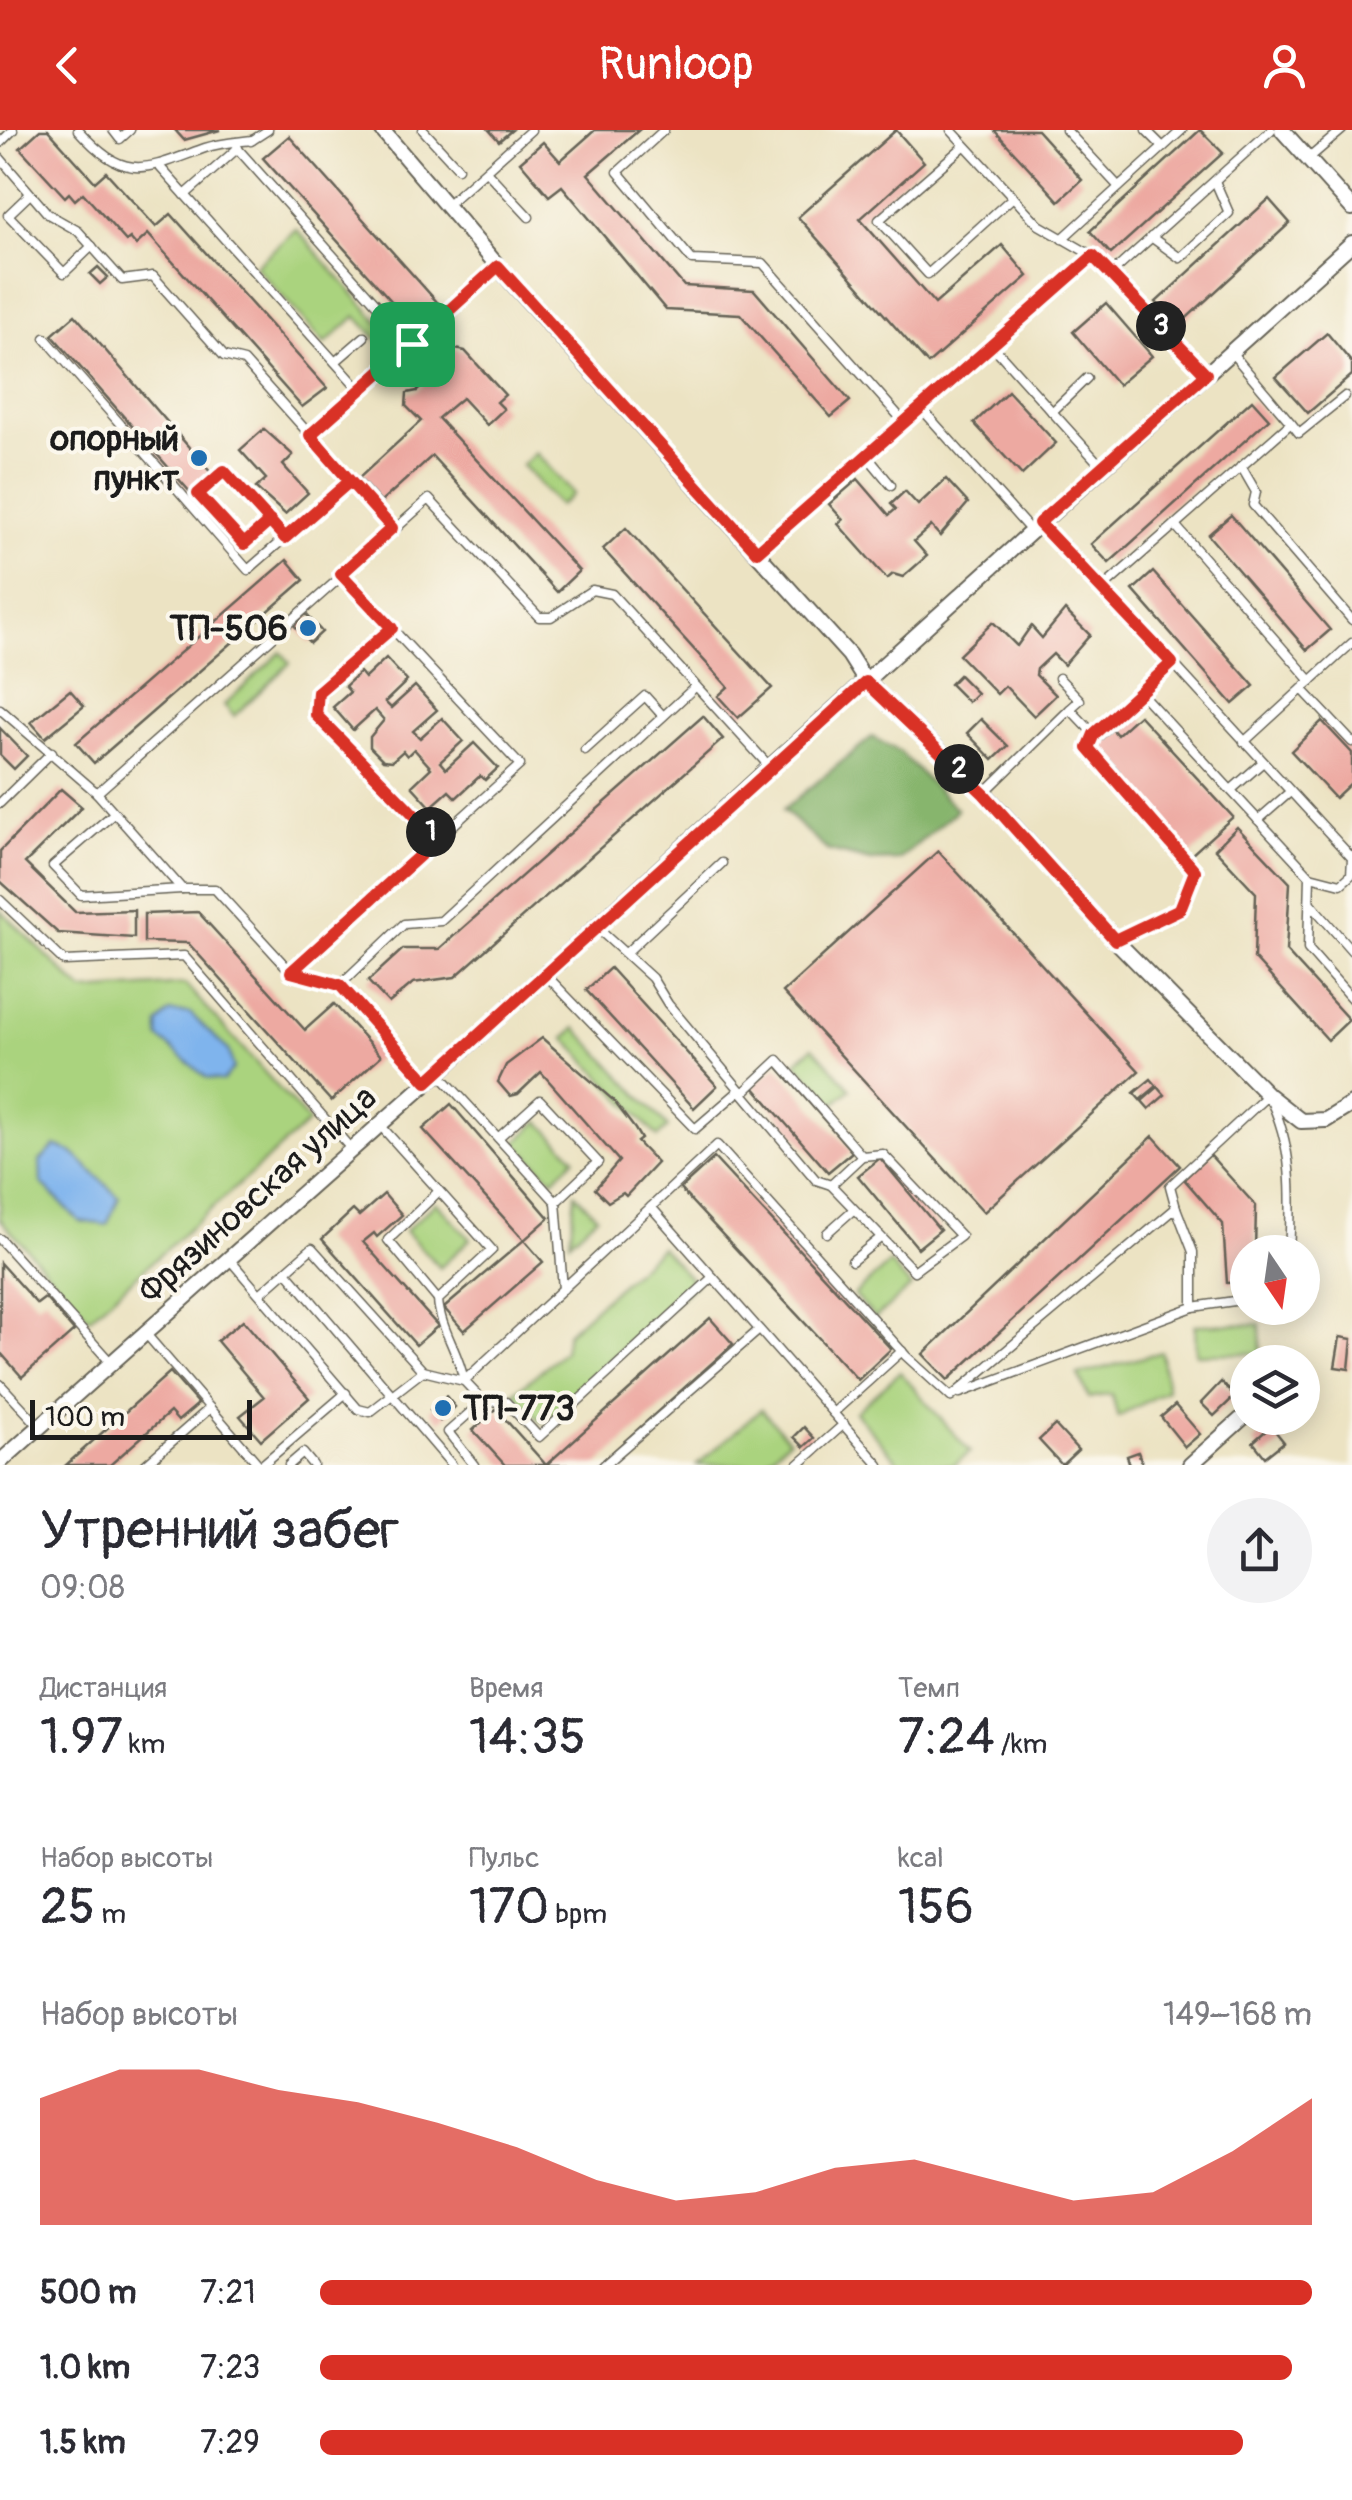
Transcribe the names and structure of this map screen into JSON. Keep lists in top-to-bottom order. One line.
{"streets":{"street":["Фрязиновская улица"]},"places":["опорный пункт","ТП-506","ТП-773"],"scale_bar":"100 m","north":"bottom","page":{"header":"Runloop","pins":["3","2","1"],"scale":"100 m","heading":["Утренний забег","09:08"],"stats":[["Дистанция","1.97 km"],["Время","14:35"],["Темп","7:24 /km"],["Набор высоты","25 m"],["Пульс","170 bpm"],["kcal","156"]],"chart":["Набор высоты","149–168 m"],"list":[{"name":"500 m","note":"7:21"},{"name":"1.0 km","note":"7:23"},{"name":"1.5 km","note":"7:29"}]}}
